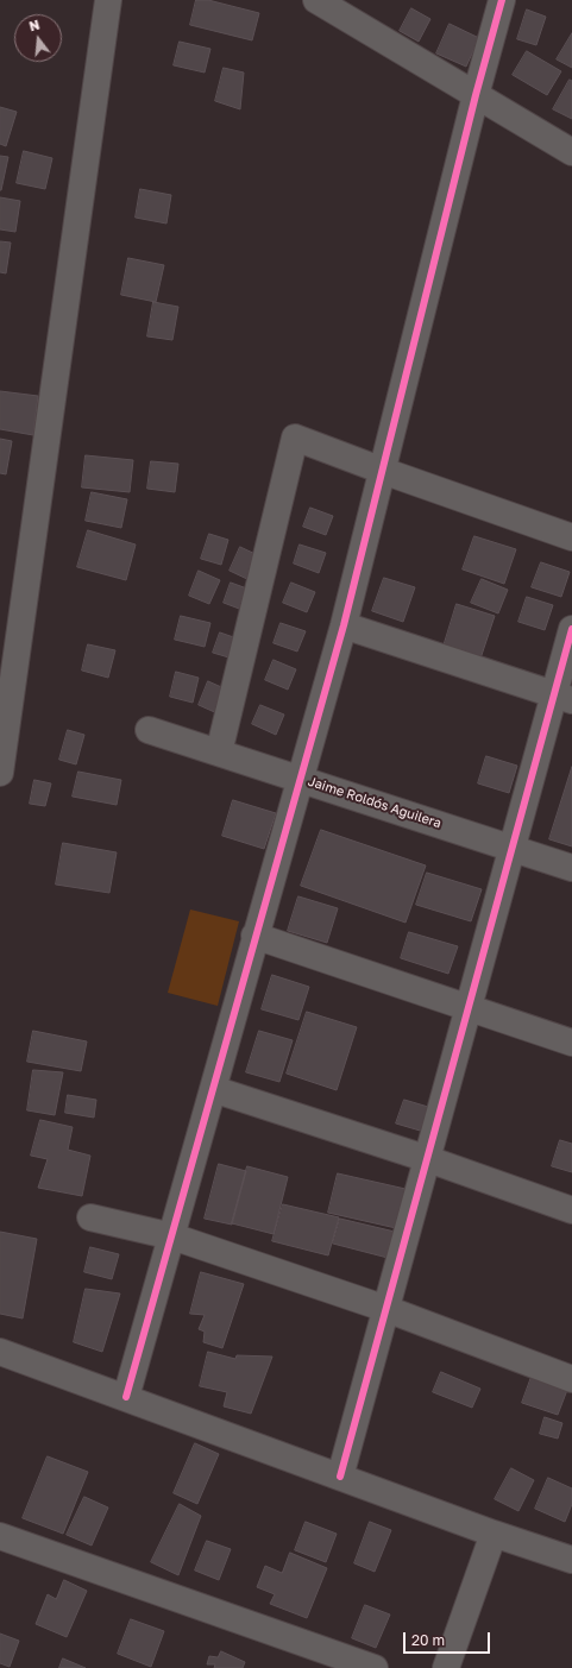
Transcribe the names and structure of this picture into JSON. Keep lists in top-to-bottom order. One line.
{"streets":{"street":["Jaime Roldós Aguilera"]},"scale_bar":"20 m","north":"top"}
